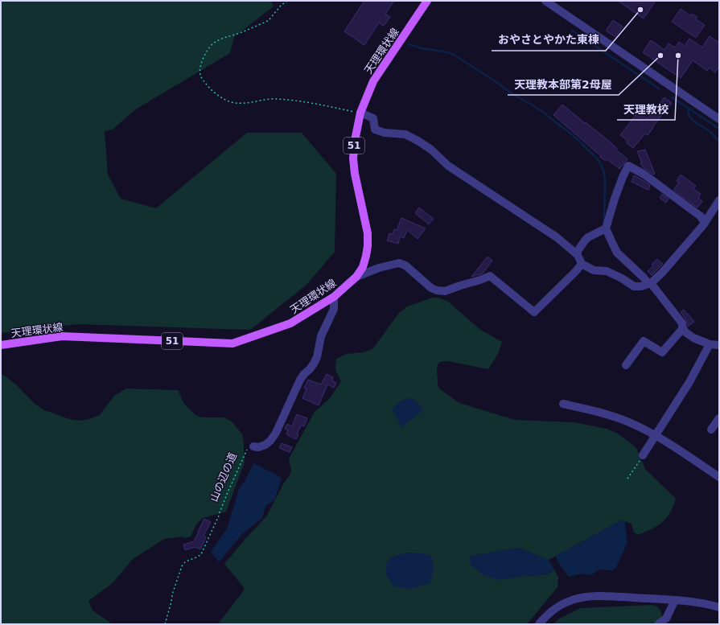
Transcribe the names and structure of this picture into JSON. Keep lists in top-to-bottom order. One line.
{"streets":{"main road":["天理環状線","51"],"path":["山の辺の道"]},"places":["おやさとやかた東棟","天理教本部第2母屋","天理教校"]}
